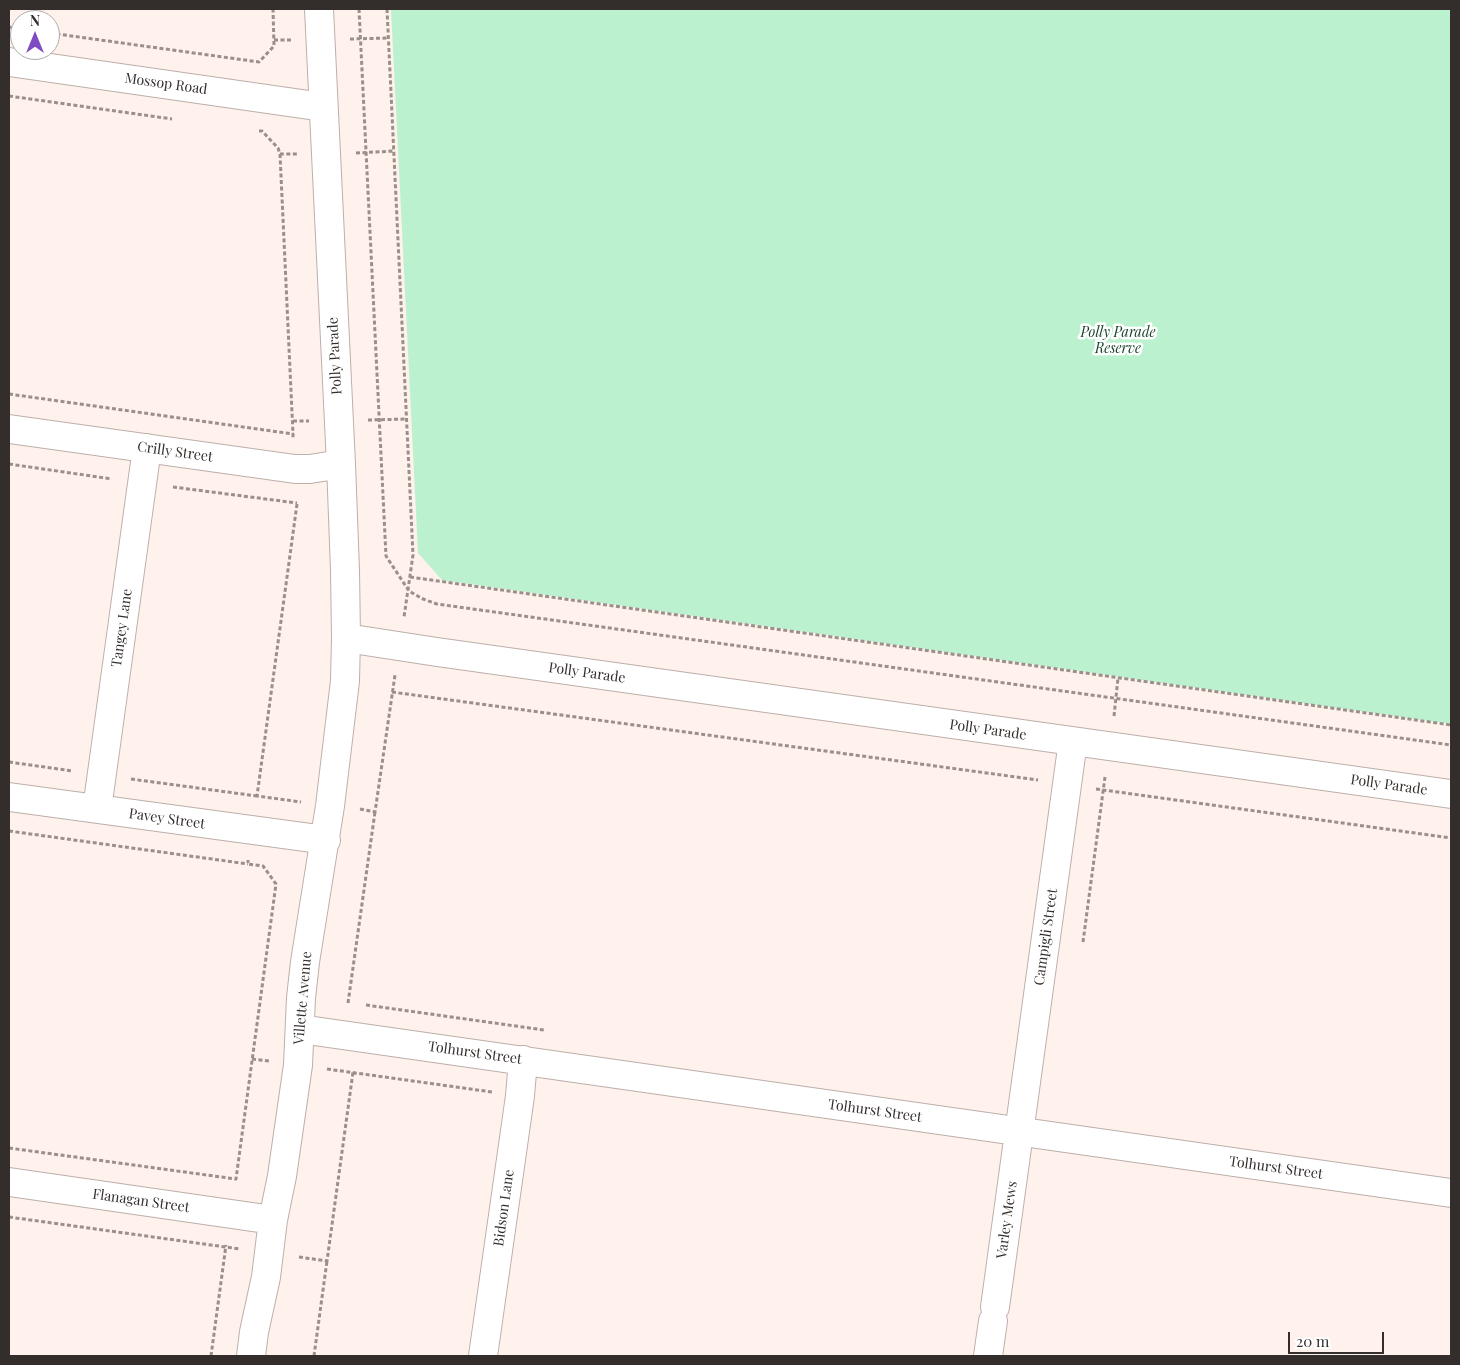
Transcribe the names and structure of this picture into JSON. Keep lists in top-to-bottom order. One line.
{"streets":{"street":["Mossop Road","Polly Parade","Crilly Street","Tangey Lane","Pavey Street","Campigli Street","Villette Avenue","Tolhurst Street","Flanagan Street","Bidson Lane","Varley Mews"]},"crossings":[["Mossop Road","Polly Parade"],["Polly Parade","Crilly Street"],["Polly Parade","Campigli Street"],["Polly Parade","Villette Avenue"],["Crilly Street","Tangey Lane"],["Tangey Lane","Pavey Street"],["Pavey Street","Villette Avenue"],["Campigli Street","Tolhurst Street"],["Campigli Street","Varley Mews"],["Villette Avenue","Tolhurst Street"],["Villette Avenue","Flanagan Street"],["Tolhurst Street","Bidson Lane"],["Tolhurst Street","Varley Mews"]],"parks":["Polly Parade Reserve"],"scale_bar":"20 m","north":"top"}
